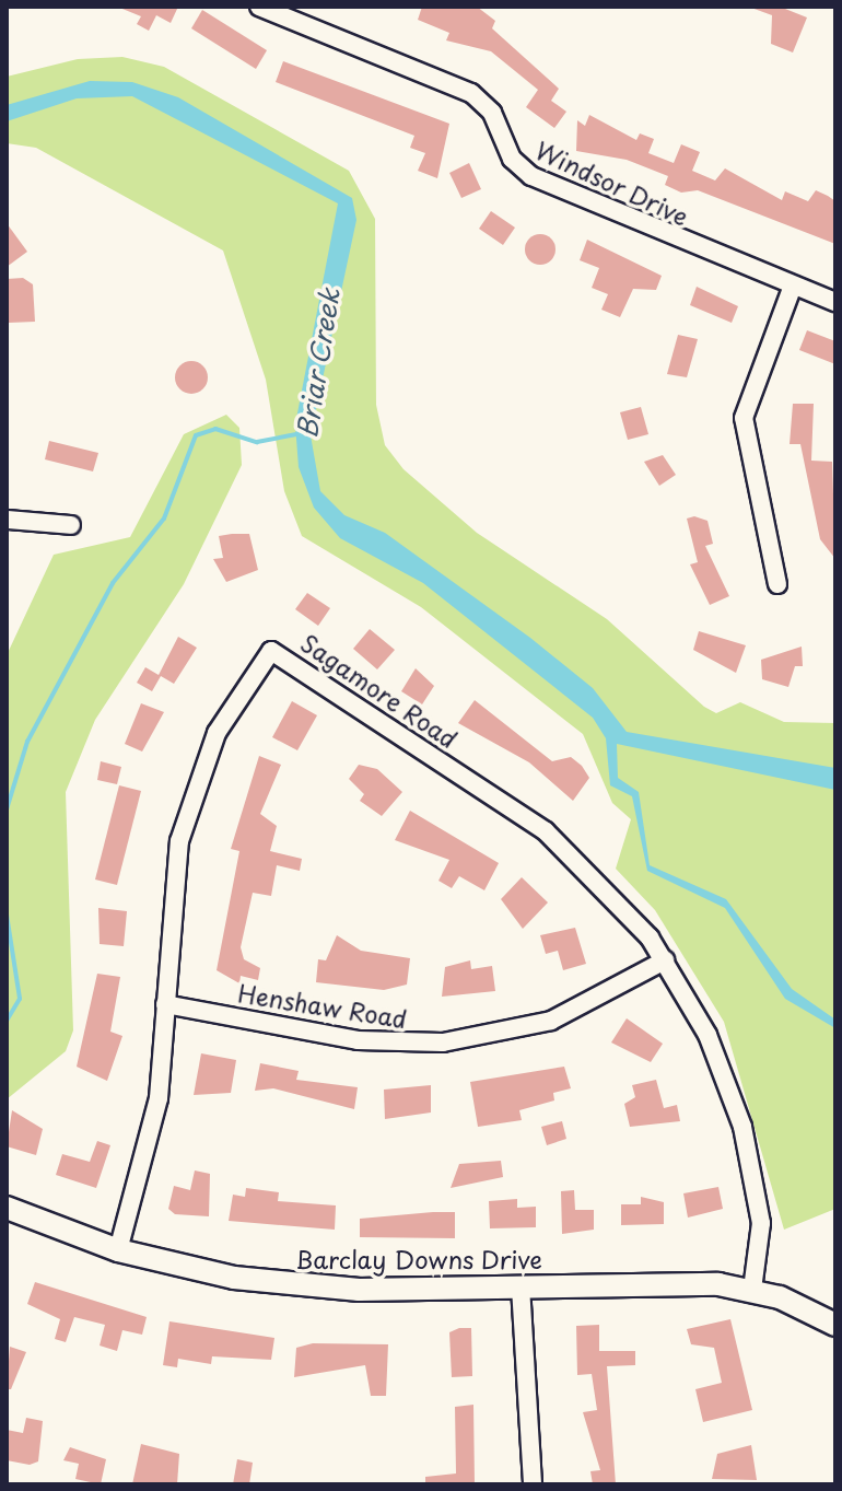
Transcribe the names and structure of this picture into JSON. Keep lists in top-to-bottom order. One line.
{"streets":{"street":["Windsor Drive","Sagamore Road","Henshaw Road","Barclay Downs Drive"]},"crossings":[["Sagamore Road","Henshaw Road"],["Sagamore Road","Barclay Downs Drive"]],"water":["Briar Creek"]}
